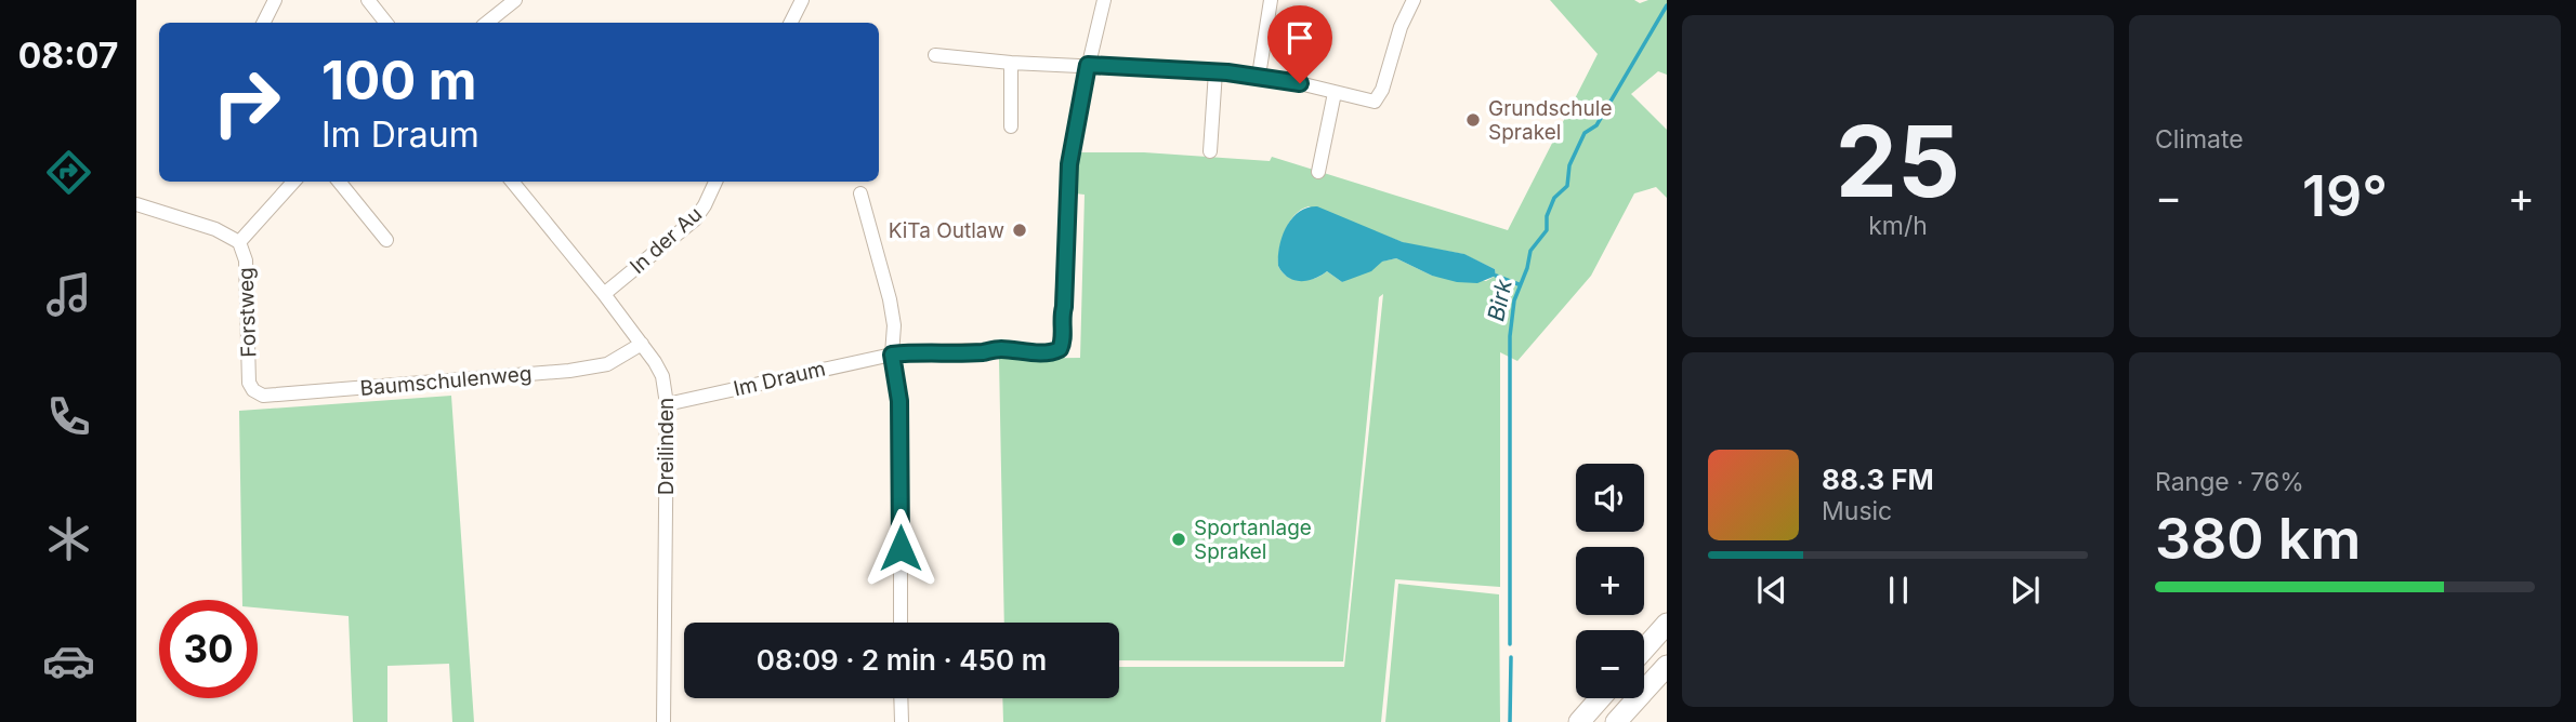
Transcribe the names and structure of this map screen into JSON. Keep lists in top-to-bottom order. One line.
{"streets":{"street":["In der Au","Forstweg","Im Draum","Baumschulenweg","Dreilinden"]},"crossings":[["In der Au","Dreilinden"],["Forstweg","Baumschulenweg"],["Im Draum","Dreilinden"],["Baumschulenweg","Dreilinden"]],"water":["Birk"],"places":["Grundschule Sprakel","KiTa Outlaw","Sportanlage Sprakel"],"page":{"tabs":"08:07","tile":[["25","km/h"],"Climate",["Range · 76%","380 km"]],"turn":["100 m","Im Draum"],"heat":["−","19°","+"],"song":["88.3 FM","Music"],"map_buttons":["+","−"],"limit":"30","trip":"08:09 · 2 min · 450 m"}}
